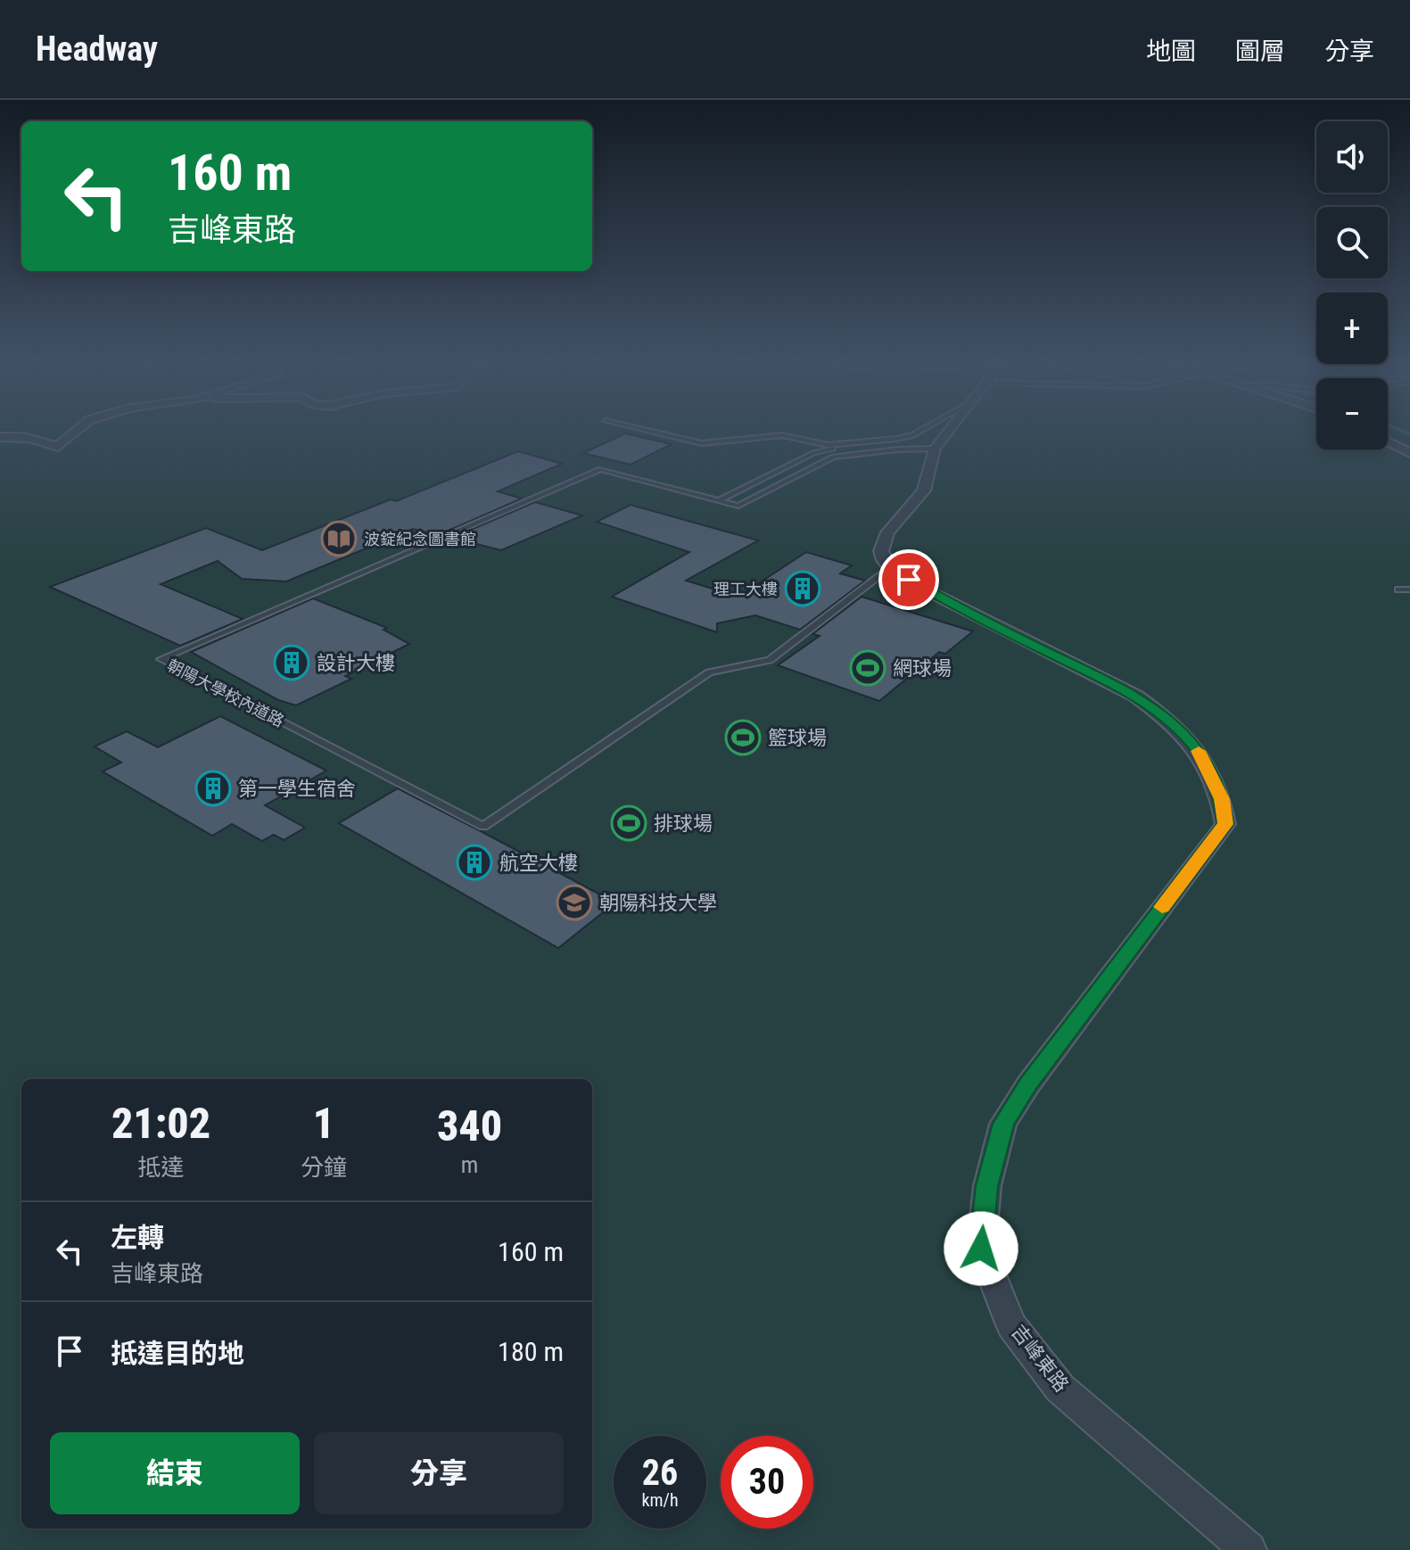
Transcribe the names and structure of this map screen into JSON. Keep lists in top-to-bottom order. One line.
{"streets":{"street":["吉峰東路"],"lane":["朝陽大學校內道路"]},"crossings":[["朝陽大學校內道路","吉峰東路"]],"places":{"library":["波錠紀念圖書館"],"building":["理工大樓","設計大樓","第一學生宿舍","航空大樓"],"sports":["網球場","籃球場","排球場"],"school or university":["朝陽科技大學"]},"page":{"header":"Headway","nav":["地圖","圖層","分享"],"map_buttons":["+","−"],"turn":["160 m","吉峰東路"],"eta":["21:02","抵達","1","分鐘","340","m"],"list":[{"name":"左轉","note":"吉峰東路","value":"160 m"},{"name":"抵達目的地","value":"180 m"}],"buttons":["結束","分享"],"speed":"26 km/h","limit":"30"}}
